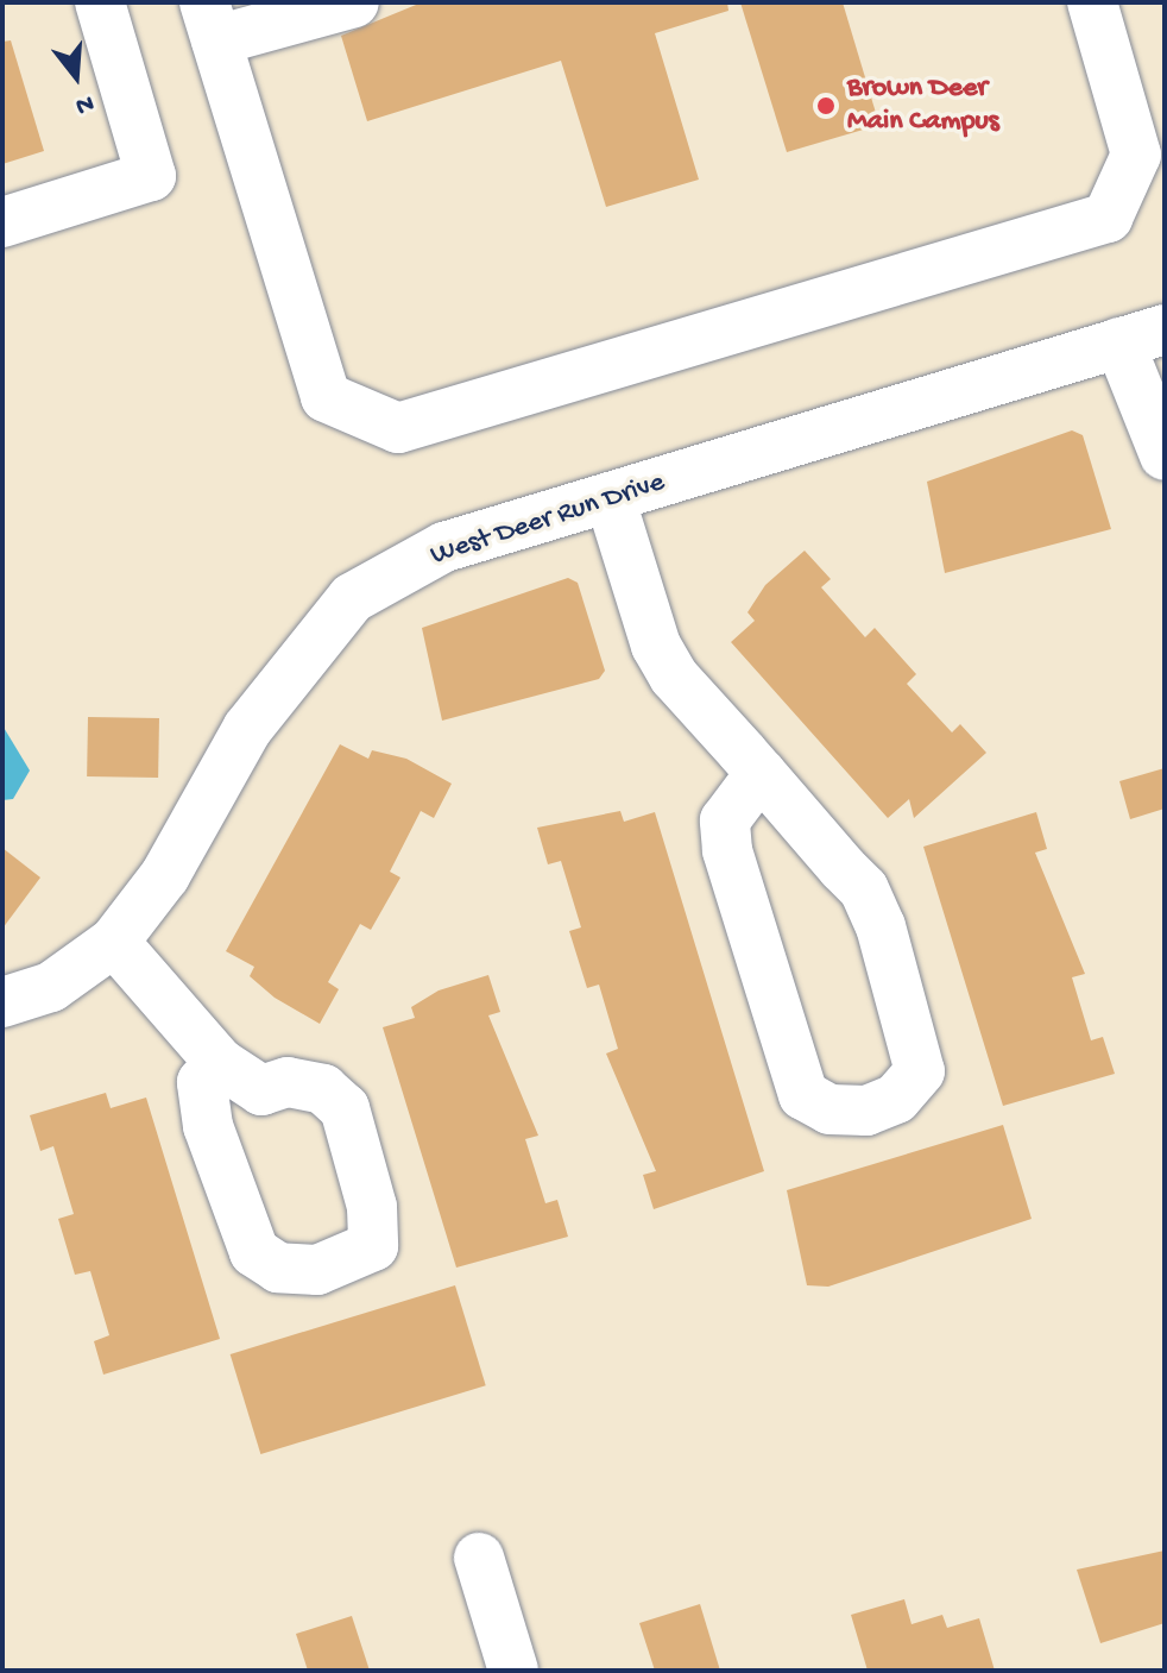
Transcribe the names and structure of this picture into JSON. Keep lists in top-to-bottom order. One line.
{"streets":{"street":["West Deer Run Drive"]},"places":["Brown Deer Main Campus"],"north":"bottom"}
